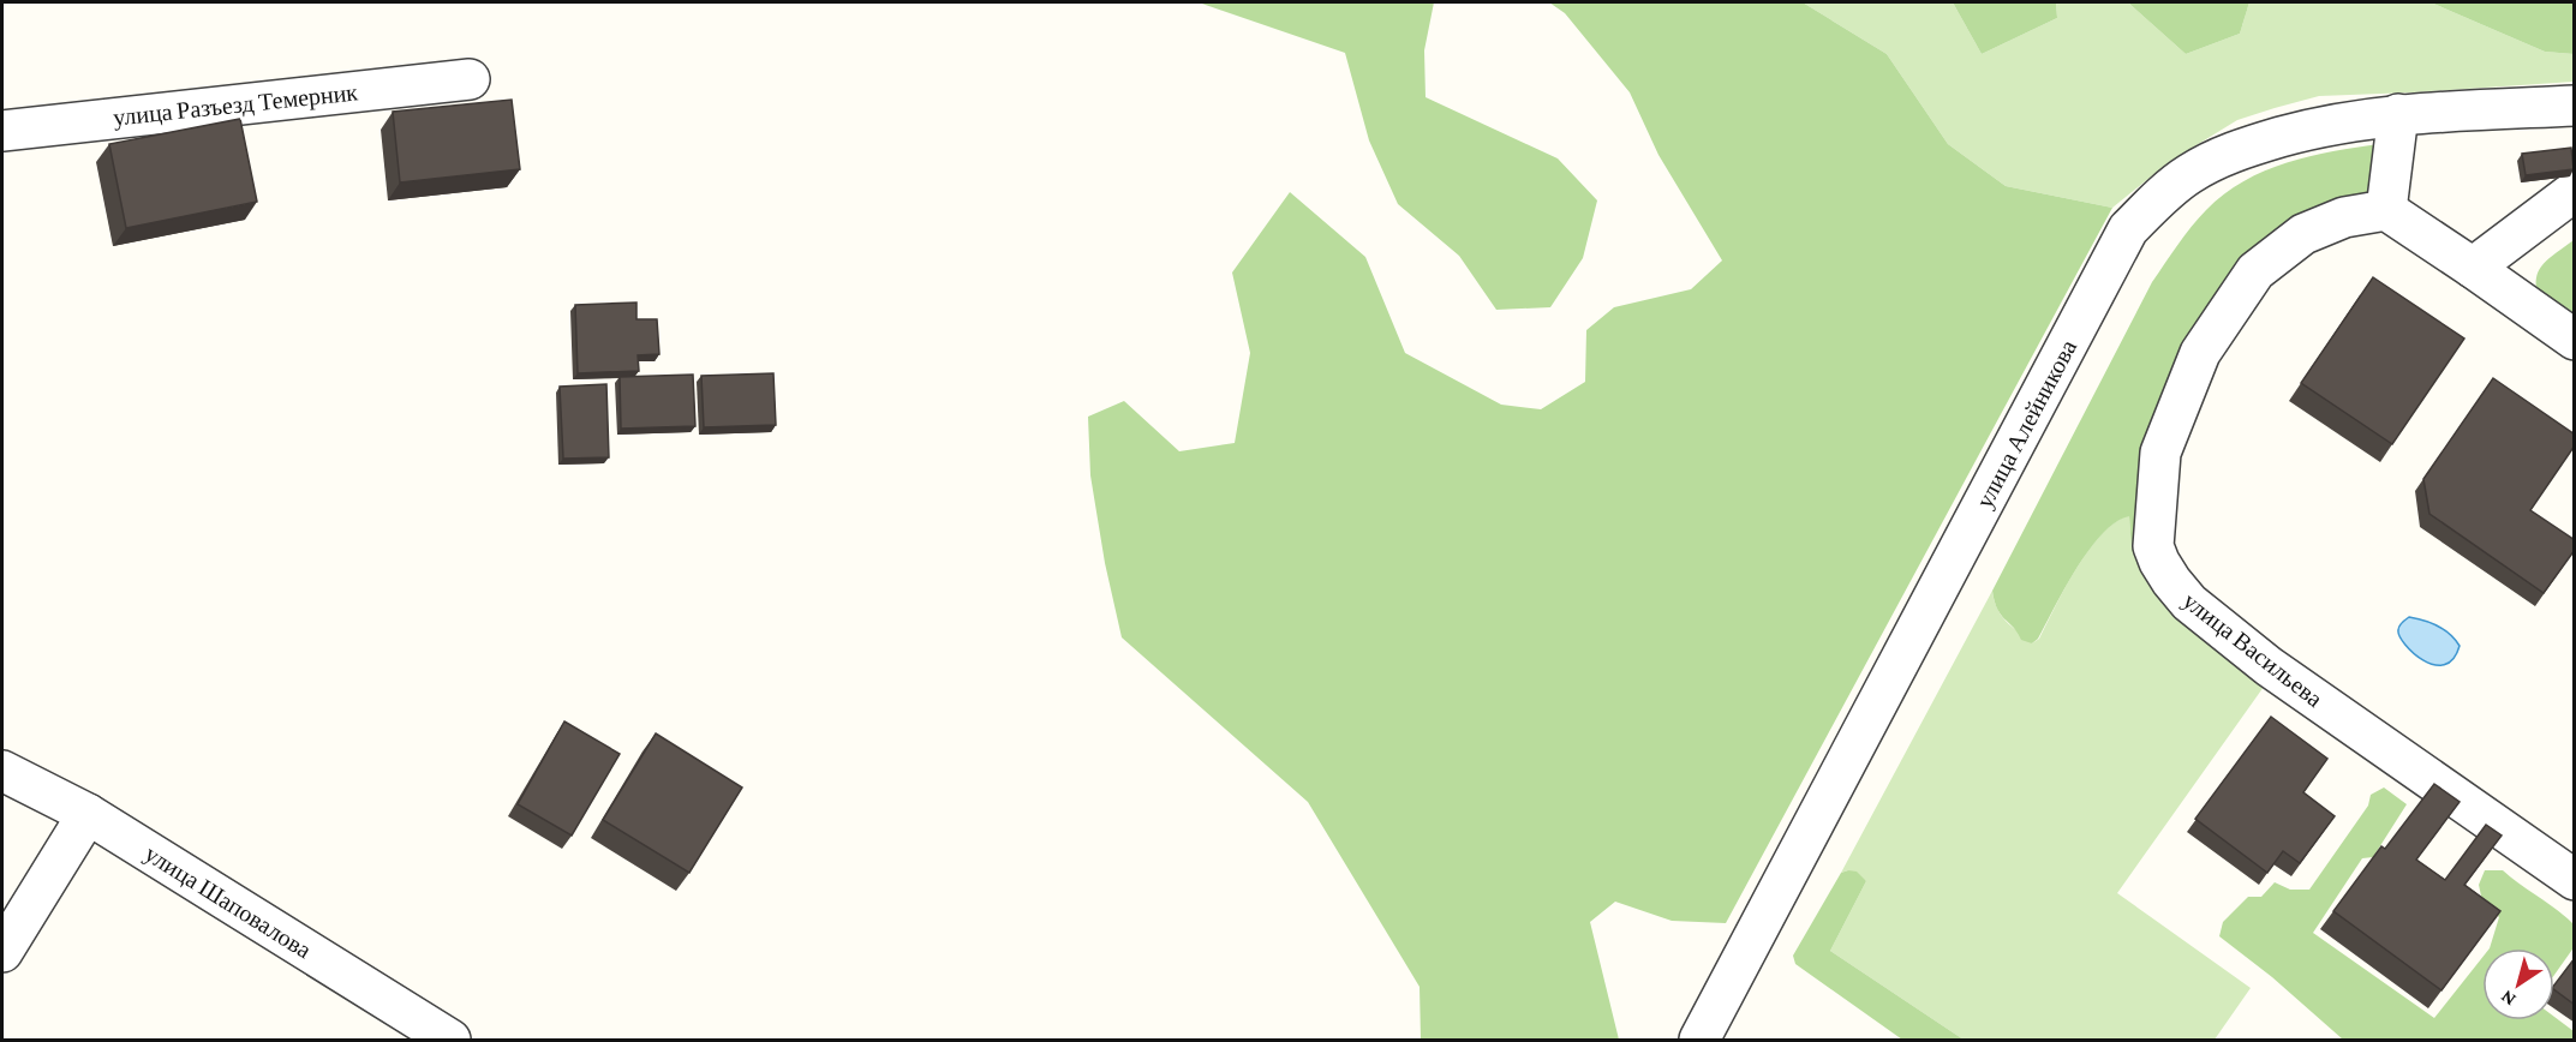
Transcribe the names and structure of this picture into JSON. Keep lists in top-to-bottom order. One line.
{"streets":{"street":["улица Разъезд Темерник","улица Алейникова","улица Васильева","улица Шаповалова"]},"north":"bottom left"}
